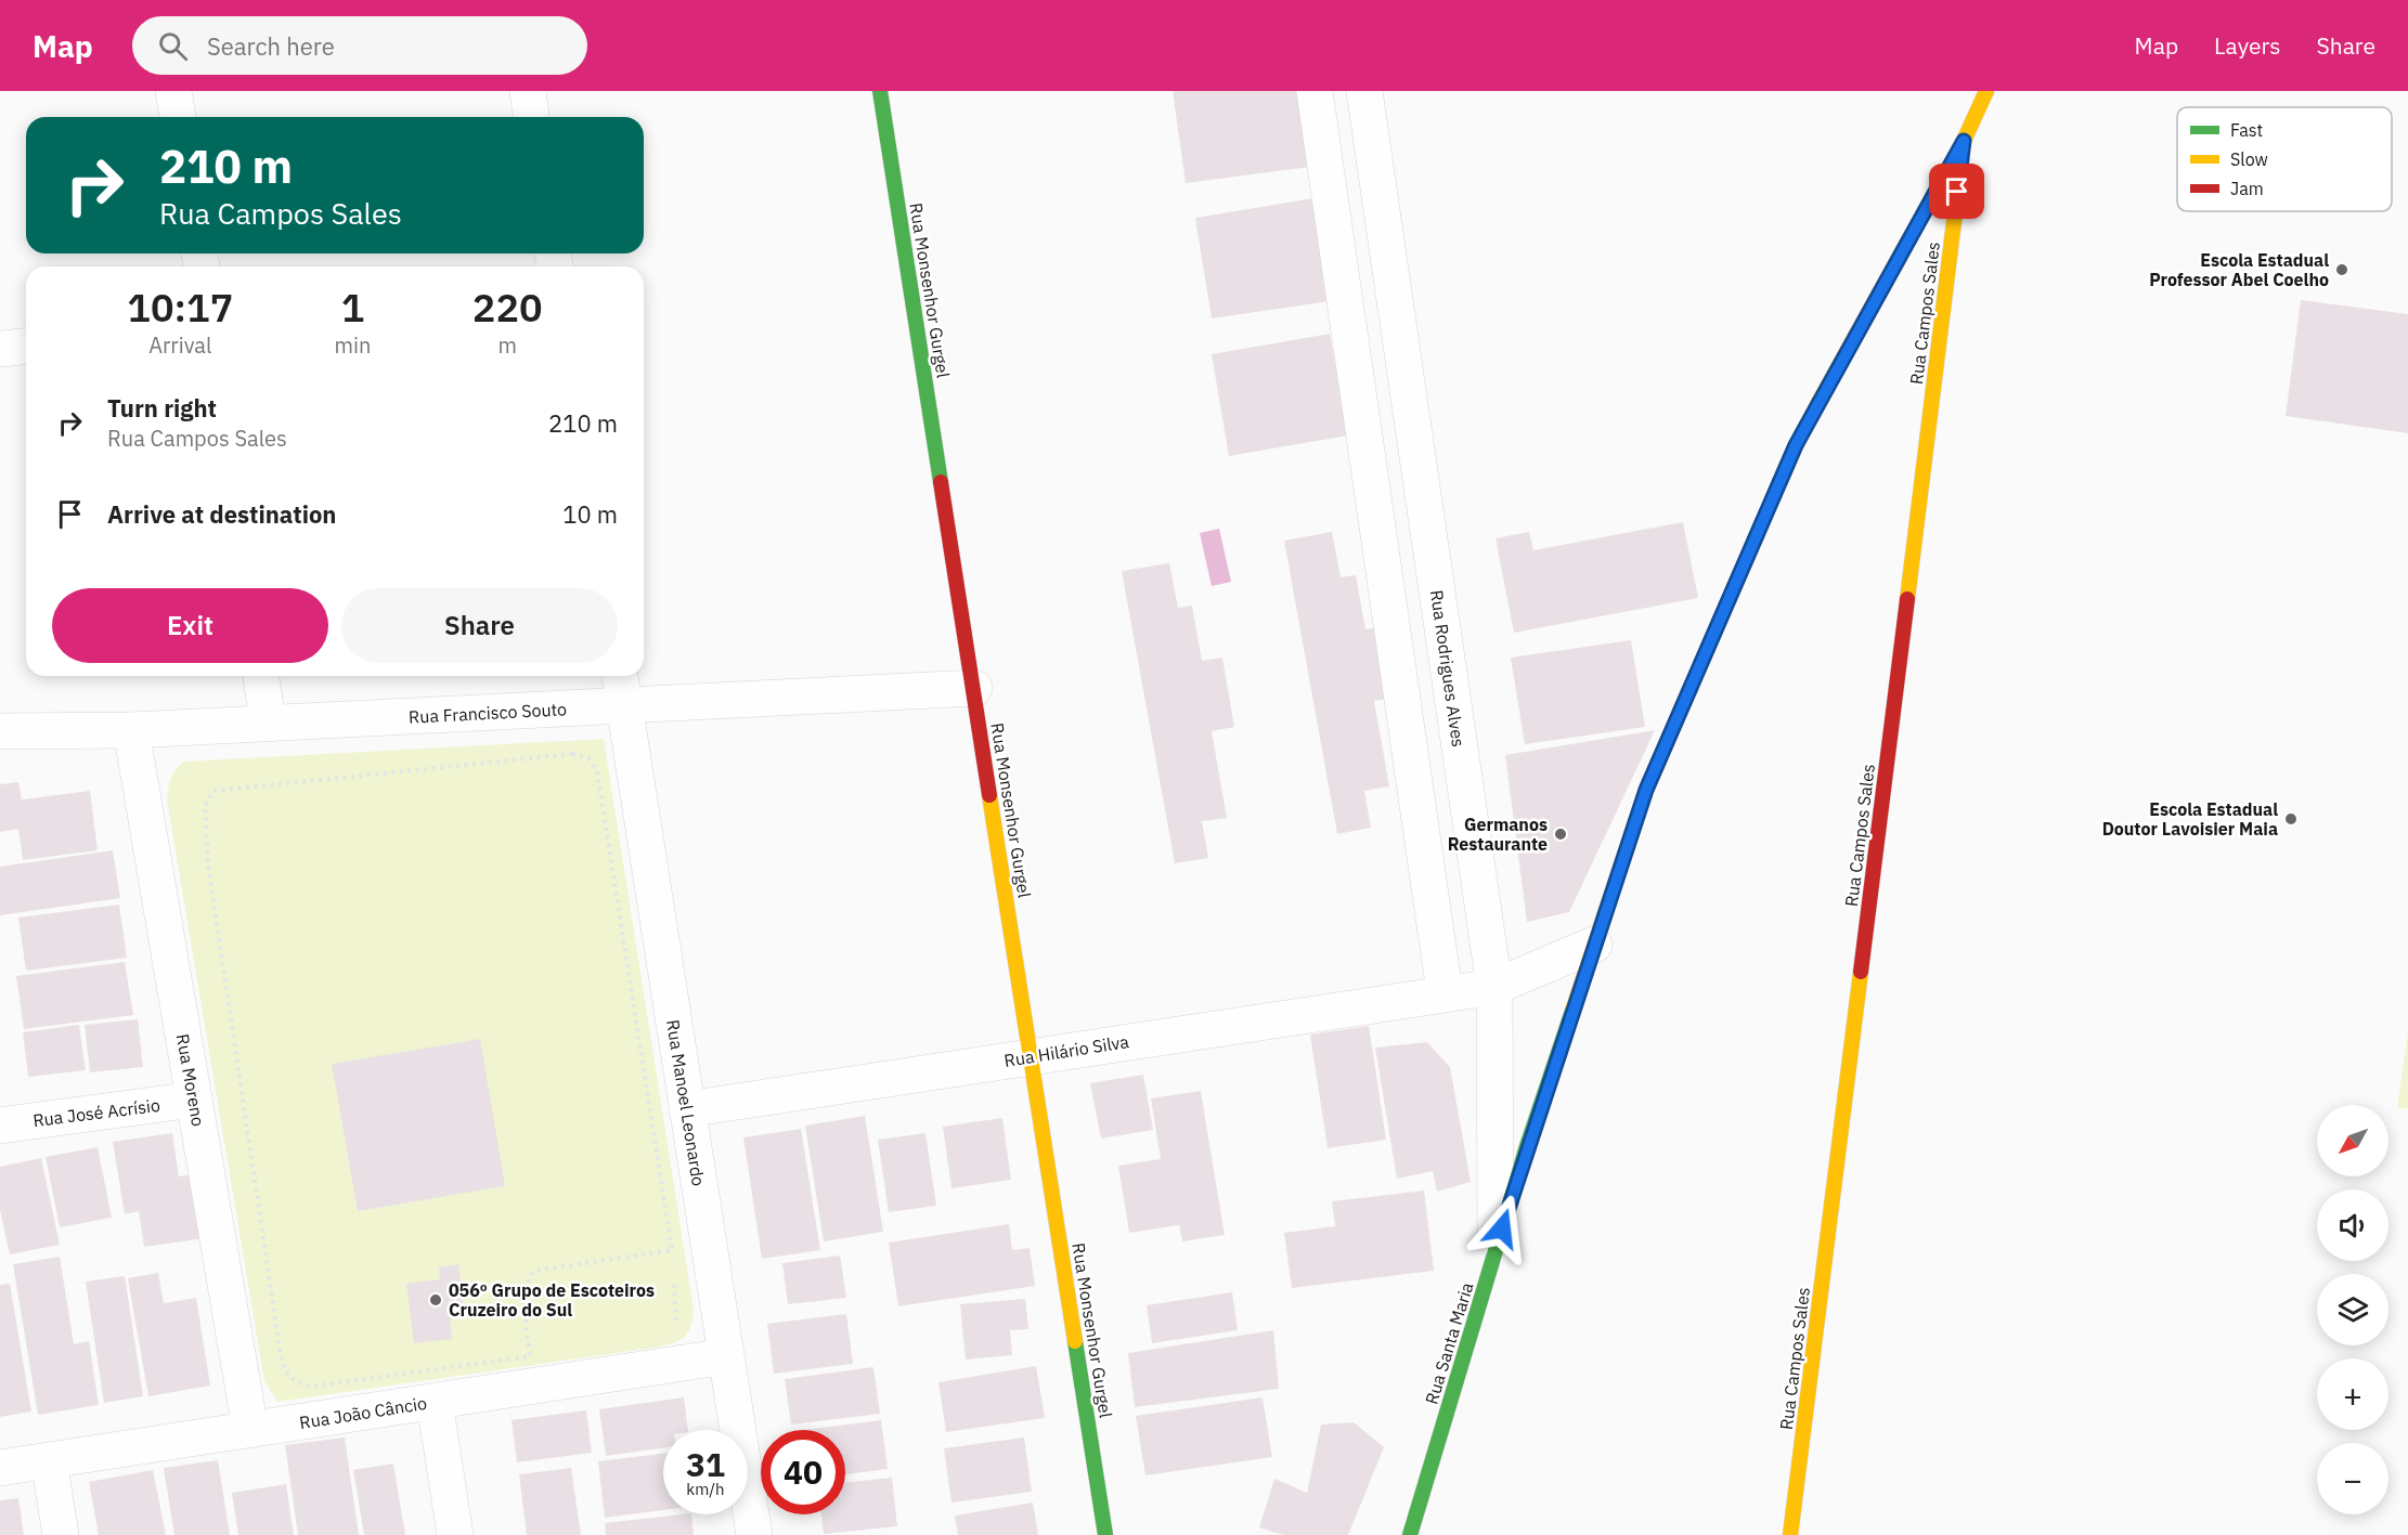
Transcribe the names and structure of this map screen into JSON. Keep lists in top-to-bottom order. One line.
{"streets":{"street":["Rua Monsenhor Gurgel","Rua Campos Sales","Rua Rodrigues Alves","Rua Francisco Souto","Rua Hilário Silva","Rua Moreno","Rua Manoel Leonardo","Rua José Acrísio","Rua Santa Maria","Rua João Câncio"]},"crossings":[["Rua Monsenhor Gurgel","Rua Francisco Souto"],["Rua Monsenhor Gurgel","Rua Hilário Silva"],["Rua Campos Sales","Rua Santa Maria"],["Rua Rodrigues Alves","Rua Hilário Silva"],["Rua Rodrigues Alves","Rua Santa Maria"],["Rua Francisco Souto","Rua Moreno"],["Rua Francisco Souto","Rua Manoel Leonardo"],["Rua Hilário Silva","Rua Manoel Leonardo"],["Rua Hilário Silva","Rua Santa Maria"],["Rua Moreno","Rua José Acrísio"],["Rua Moreno","Rua João Câncio"],["Rua Manoel Leonardo","Rua João Câncio"]],"places":["Escola Estadual Professor Abel Coelho","Escola Estadual Doutor Lavoisier Maia","Germanos Restaurante","056º Grupo de Escoteiros Cruzeiro do Sul"],"legend":["Fast","Slow","Jam"],"north":"bottom left","page":{"header":"Map","search":"Search here","nav":["Map","Layers","Share"],"turn":["210 m","Rua Campos Sales"],"eta":["10:17","Arrival","1","min","220","m"],"list":[{"name":"Turn right","note":"Rua Campos Sales","value":"210 m"},{"name":"Arrive at destination","value":"10 m"}],"buttons":["Exit","Share"],"map_buttons":["+","−"],"speed":"31 km/h","limit":"40"}}
